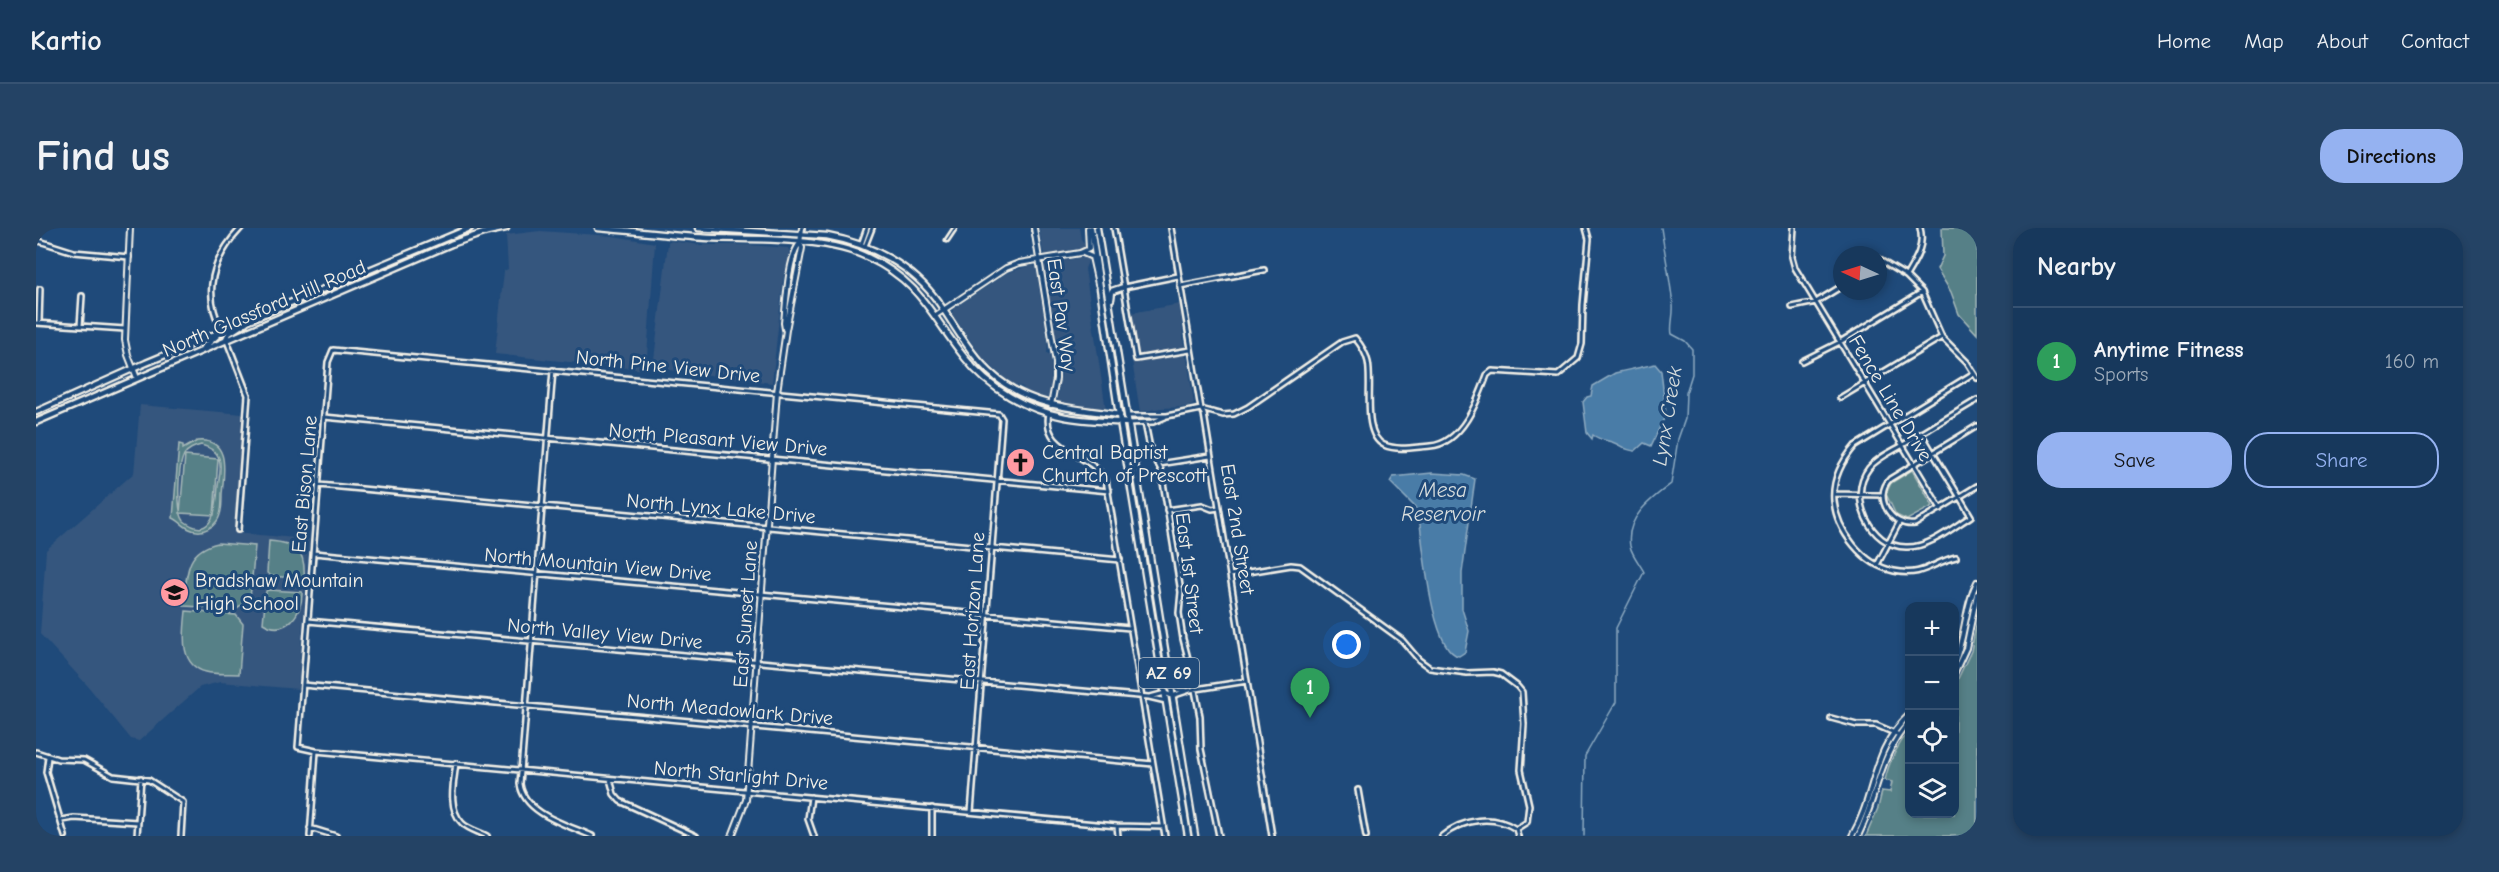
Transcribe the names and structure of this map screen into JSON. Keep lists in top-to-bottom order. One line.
{"streets":{"main road":["North Glassford Hill Road","AZ 69"],"street":["East Pav Way","North Pine View Drive","Fence Line Drive","North Pleasant View Drive","East Bison Lane","North Lynx Lake Drive","East 2nd Street","North Mountain View Drive","East 1st Street","East Horizon Lane","East Sunset Lane","North Valley View Drive","North Meadowlark Drive","North Starlight Drive"]},"crossings":[["North Pine View Drive","East Bison Lane"],["North Pine View Drive","East Horizon Lane"],["North Pine View Drive","East Sunset Lane"],["North Pleasant View Drive","East Bison Lane"],["North Pleasant View Drive","East Horizon Lane"],["North Pleasant View Drive","East Sunset Lane"],["East Bison Lane","North Lynx Lake Drive"],["East Bison Lane","North Mountain View Drive"],["East Bison Lane","North Valley View Drive"],["East Bison Lane","North Meadowlark Drive"],["East Bison Lane","North Starlight Drive"],["North Lynx Lake Drive","East Horizon Lane"],["North Lynx Lake Drive","East Sunset Lane"],["North Mountain View Drive","East Horizon Lane"],["North Mountain View Drive","East Sunset Lane"],["East Horizon Lane","North Valley View Drive"],["East Horizon Lane","North Meadowlark Drive"],["East Horizon Lane","North Starlight Drive"],["East Sunset Lane","North Valley View Drive"],["East Sunset Lane","North Meadowlark Drive"],["East Sunset Lane","North Starlight Drive"],["North Valley View Drive","AZ 69"]],"water":["Lynx Creek","Mesa Reservoir"],"places":{"church":["Central Baptist Churtch of Prescott"],"school or university":["Bradshaw Mountain High School"]},"north":"left","page":{"header":"Kartio","nav":["Home","Map","About","Contact"],"buttons":["Directions",["Save","Share"]],"title":"Find us","heading":"Nearby","list":[{"mark":"1","name":"Anytime Fitness","note":"Sports","value":"160 m"}],"map_buttons":["+","−"],"pins":"1"}}
